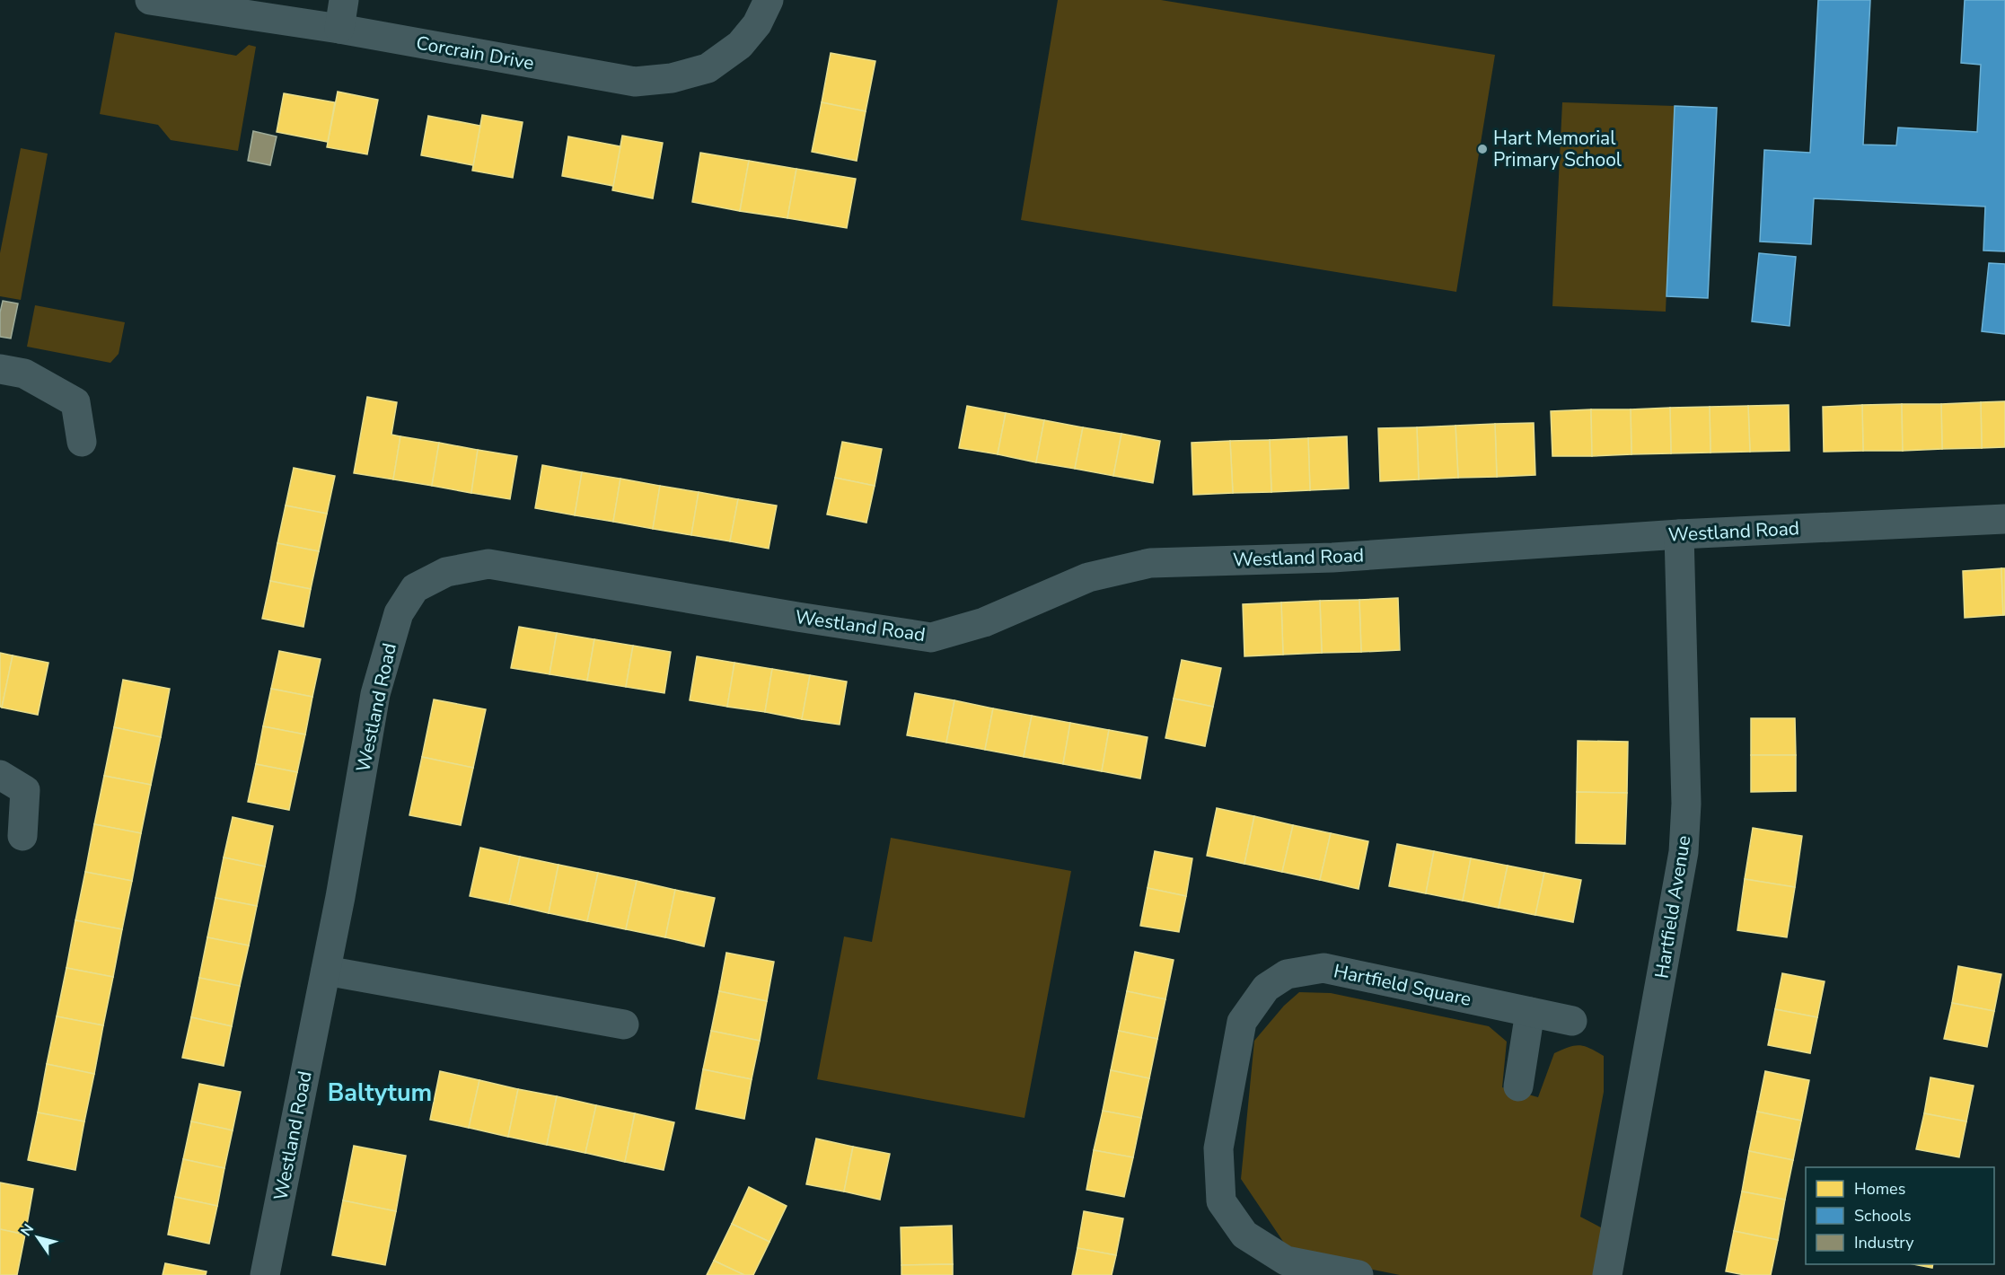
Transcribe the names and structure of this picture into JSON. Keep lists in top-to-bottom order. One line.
{"streets":{"street":["Corcrain Drive","Westland Road","Hartfield Avenue","Hartfield Square"]},"crossings":[["Westland Road","Hartfield Avenue"]],"districts":["Baltytum"],"places":["Hart Memorial Primary School"],"legend":["Homes","Schools","Industry"],"north":"top left"}
